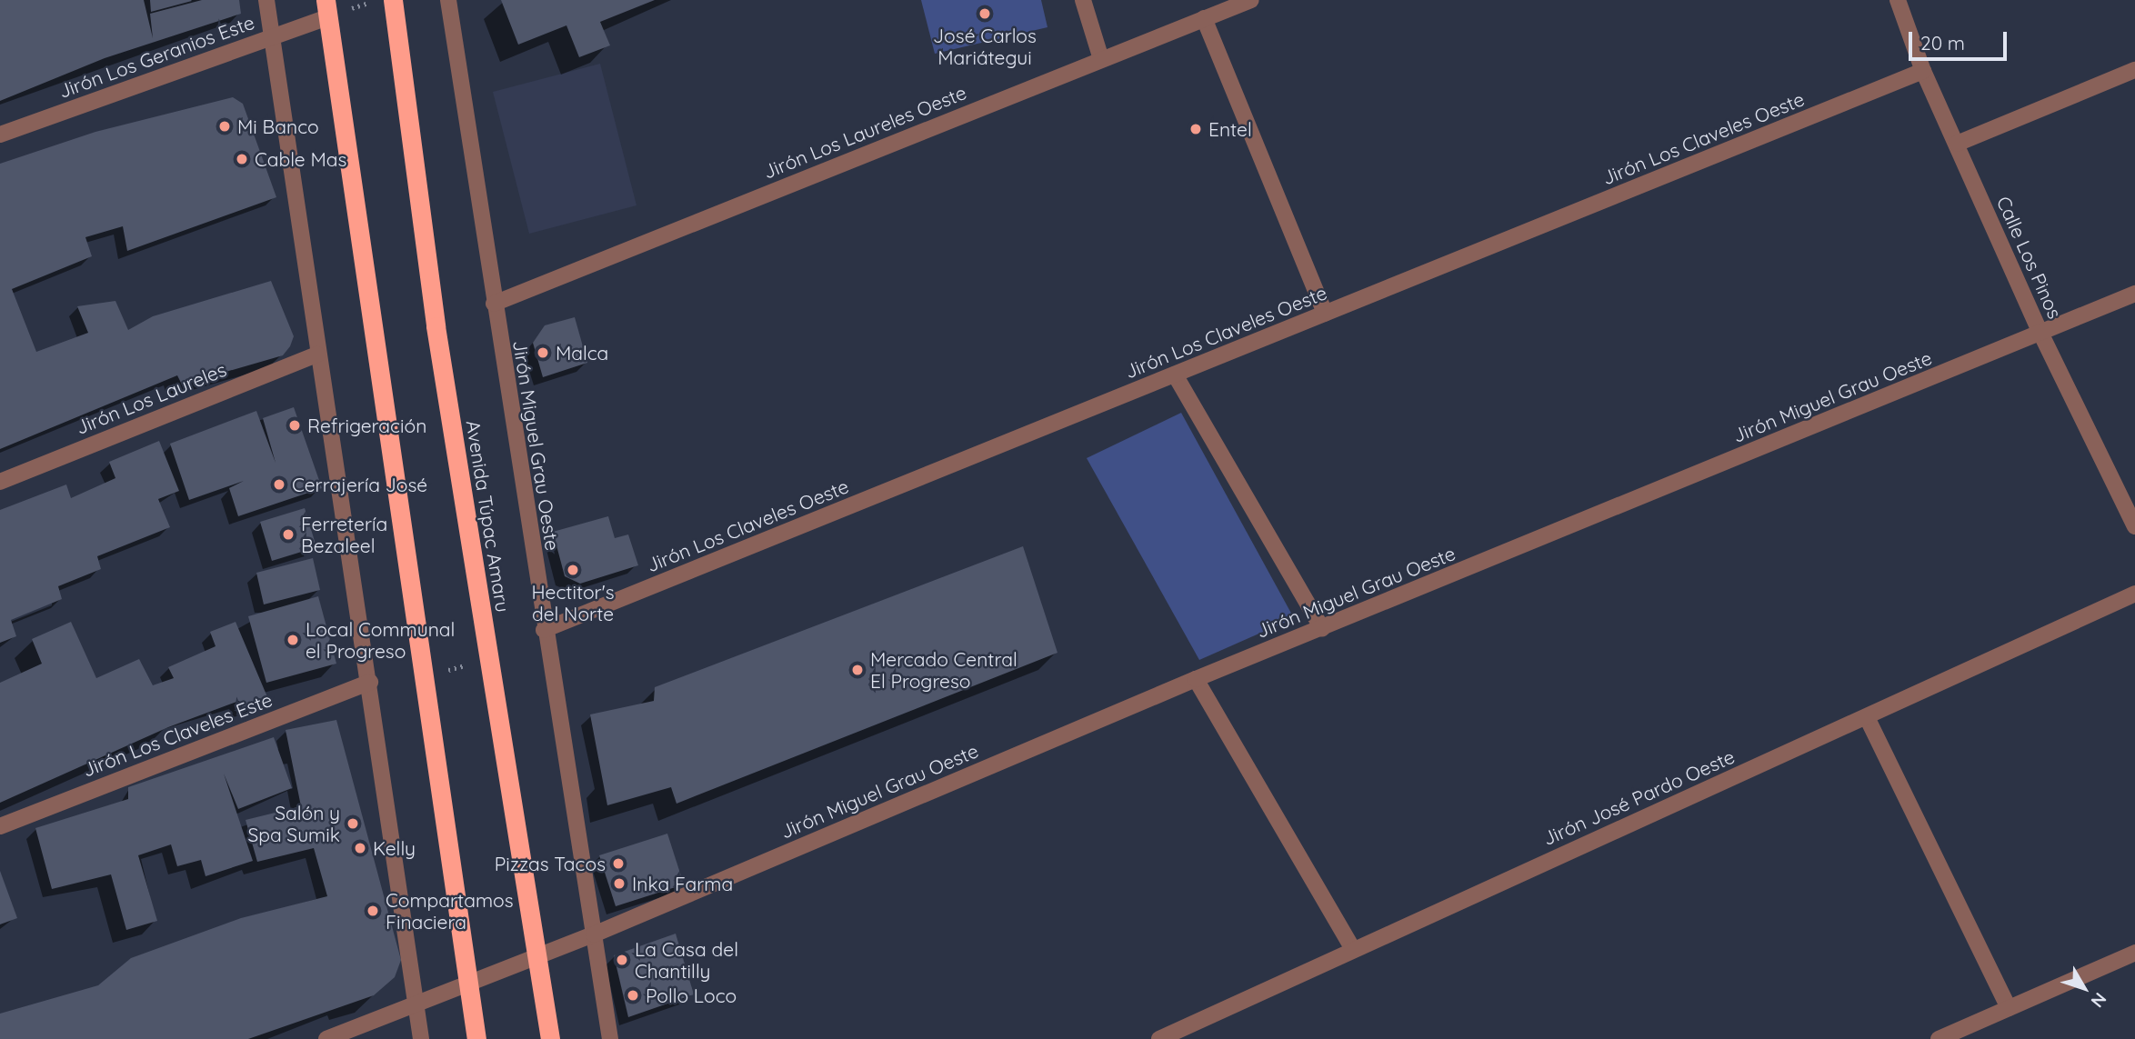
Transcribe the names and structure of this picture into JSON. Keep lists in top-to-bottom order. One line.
{"streets":{"highway":["Avenida Túpac Amaru"],"street":["Jirón Los Geranios Este","Jirón Los Laureles Oeste","Jirón Los Claveles Oeste","Calle Los Pinos","Jirón Miguel Grau Oeste","Jirón Los Laureles","Jirón Los Claveles Este","Jirón José Pardo Oeste"]},"crossings":[["Jirón Los Laureles Oeste","Jirón Miguel Grau Oeste"],["Jirón Los Claveles Oeste","Calle Los Pinos"],["Jirón Los Claveles Oeste","Jirón Miguel Grau Oeste"],["Calle Los Pinos","Jirón Miguel Grau Oeste"],["Jirón Miguel Grau Oeste","Avenida Túpac Amaru"]],"places":["José Carlos Mariátegui","Mi Banco","Entel","Cable Mas","Malca","Refrigeración","Cerrajería José","Ferretería Bezaleel","Hectitor's del Norte","Local Communal el Progreso","Mercado Central El Progreso","Salón y Spa Sumik","Kelly","Pizzas Tacos","Inka Farma","Compartamos Finaciera","La Casa del Chantilly","Pollo Loco"],"scale_bar":"20 m","north":"bottom right"}
